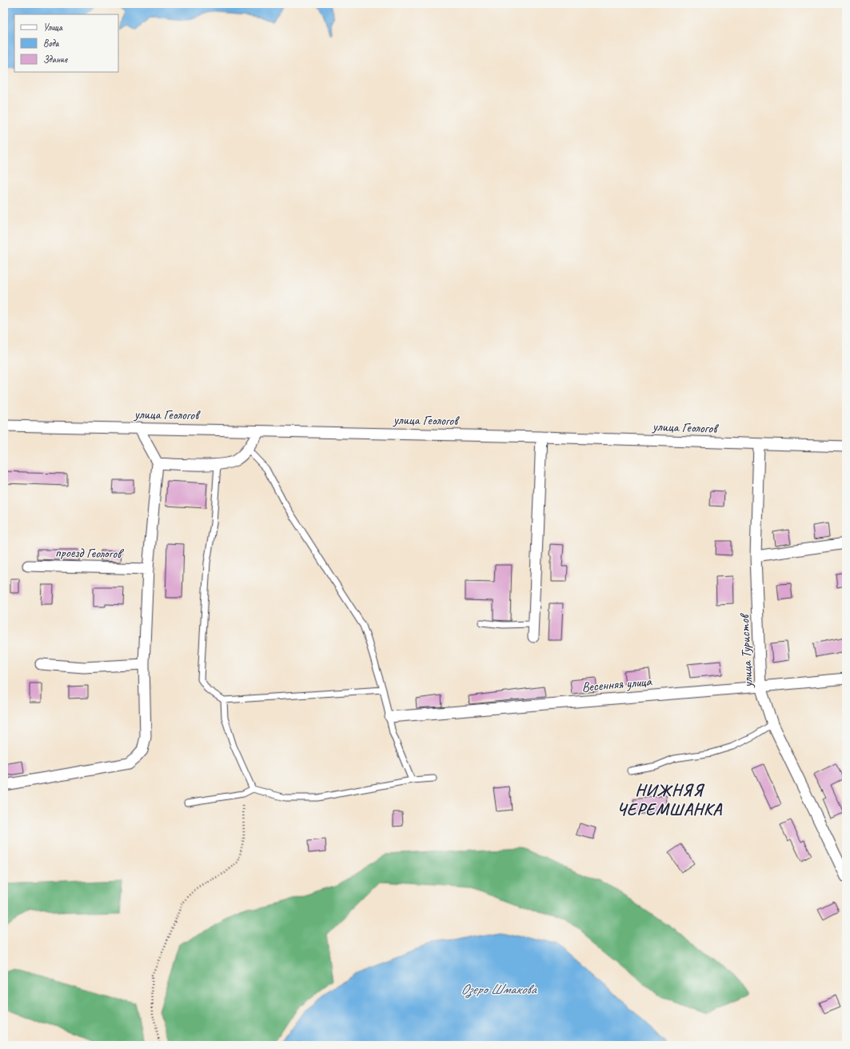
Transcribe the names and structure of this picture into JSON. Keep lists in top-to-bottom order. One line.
{"streets":{"street":["улица Геологов","проезд Геологов","улица Туристов","Весенняя улица"]},"crossings":[["улица Геологов","улица Туристов"],["улица Туристов","Весенняя улица"]],"districts":["НИЖНЯЯ ЧЕРЕМШАНКА"],"water":["Озеро Шмакова"],"legend":["Улица","Вода","Здание"]}
